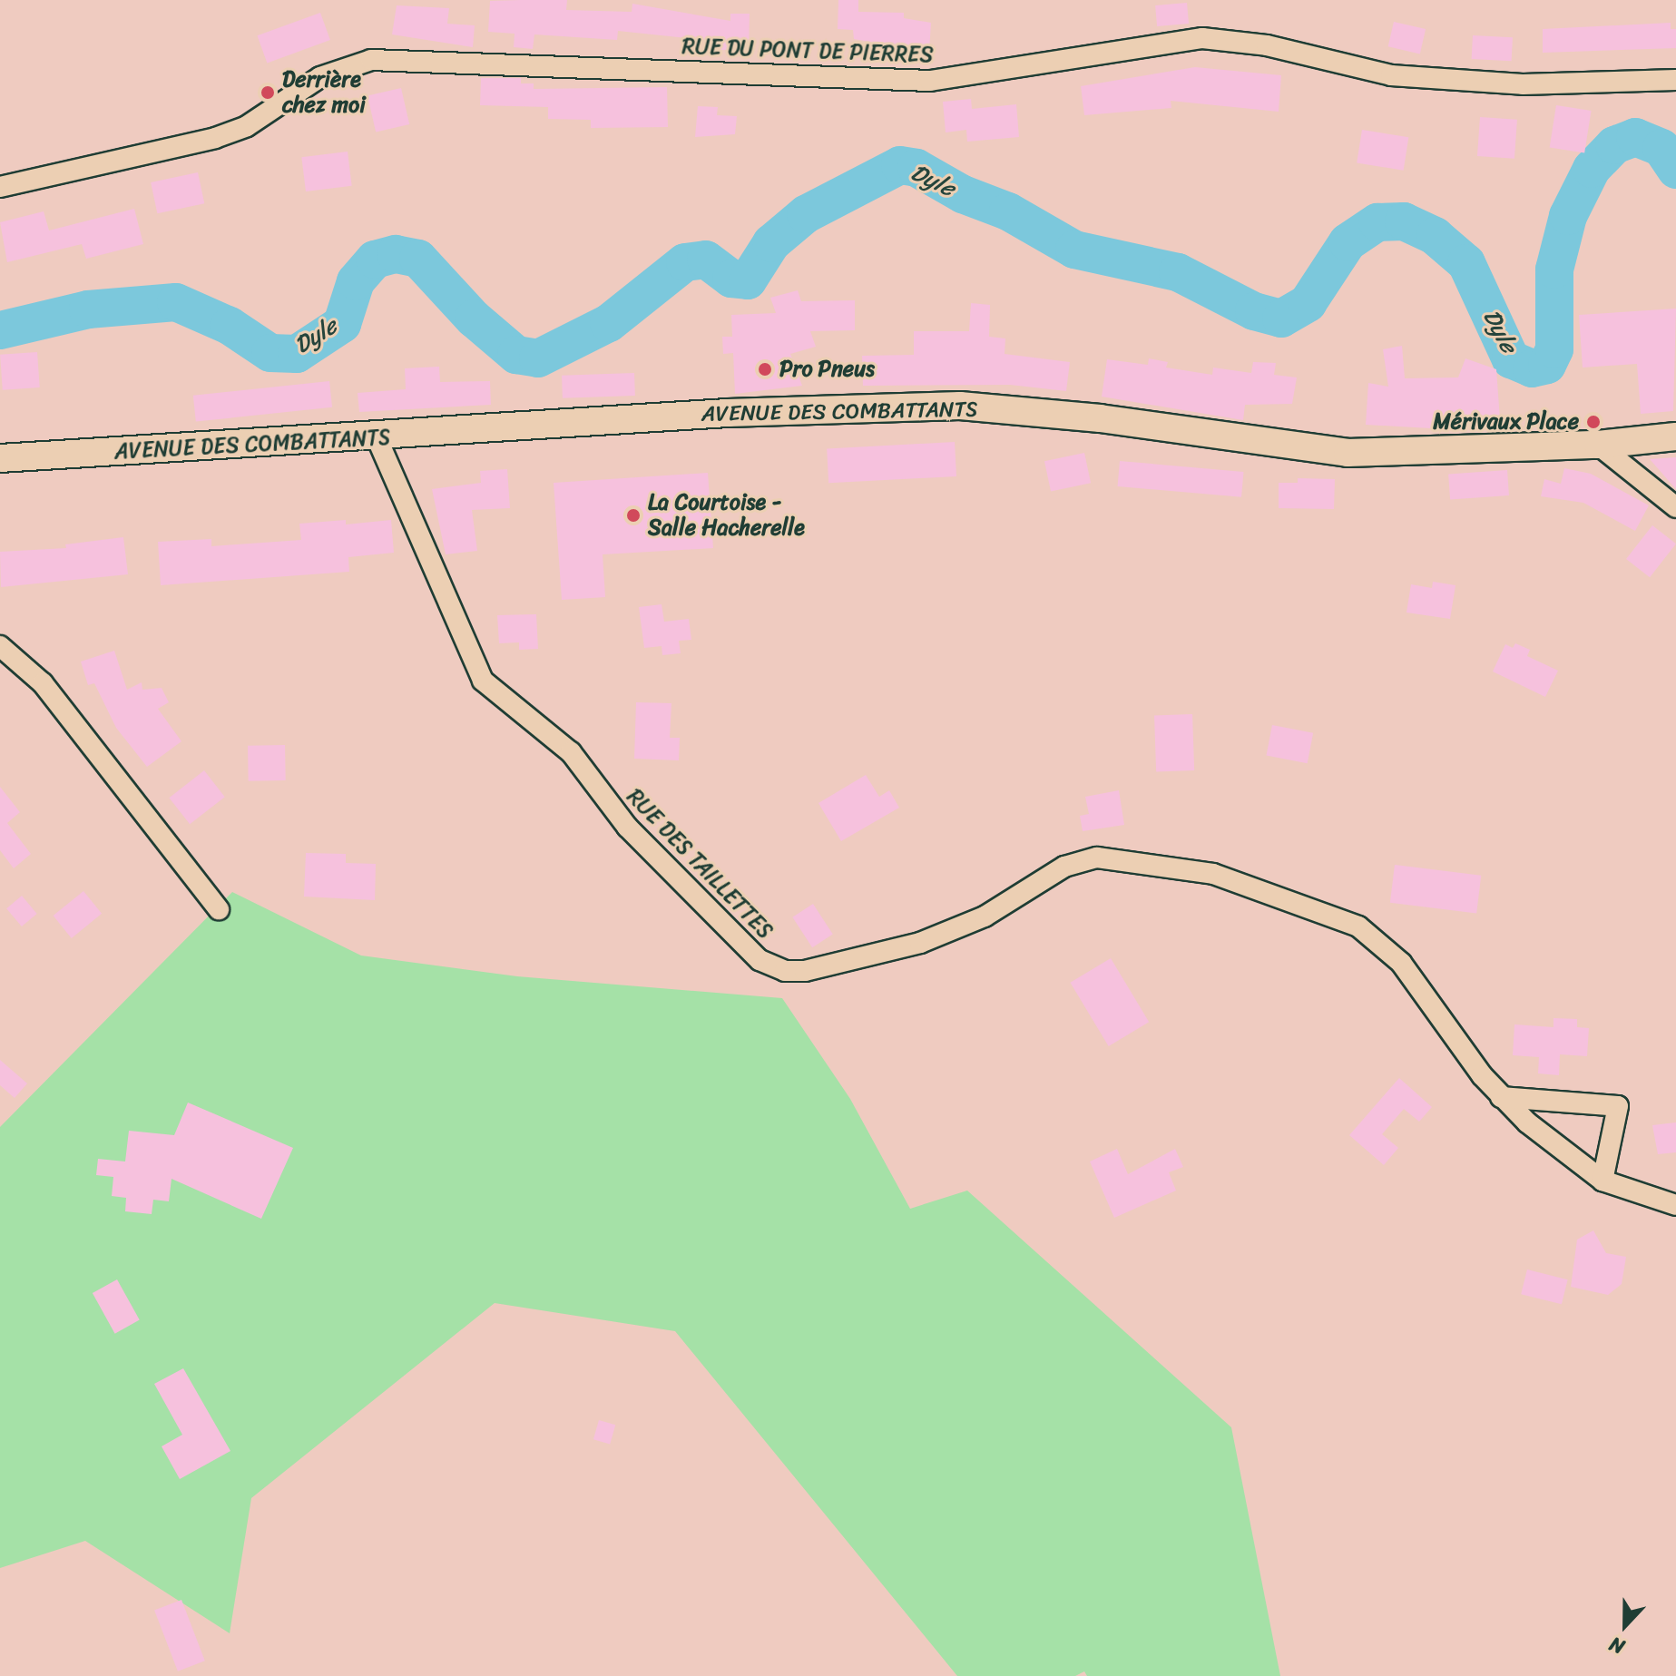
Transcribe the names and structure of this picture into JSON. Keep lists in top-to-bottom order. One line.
{"streets":{"main road":["AVENUE DES COMBATTANTS"],"street":["RUE DU PONT DE PIERRES","RUE DES TAILLETTES"]},"crossings":[["AVENUE DES COMBATTANTS","RUE DES TAILLETTES"]],"water":["Dyle"],"places":["Derrière chez moi","Pro Pneus","Mérivaux Place","La Courtoise - Salle Hacherelle"],"north":"bottom"}
